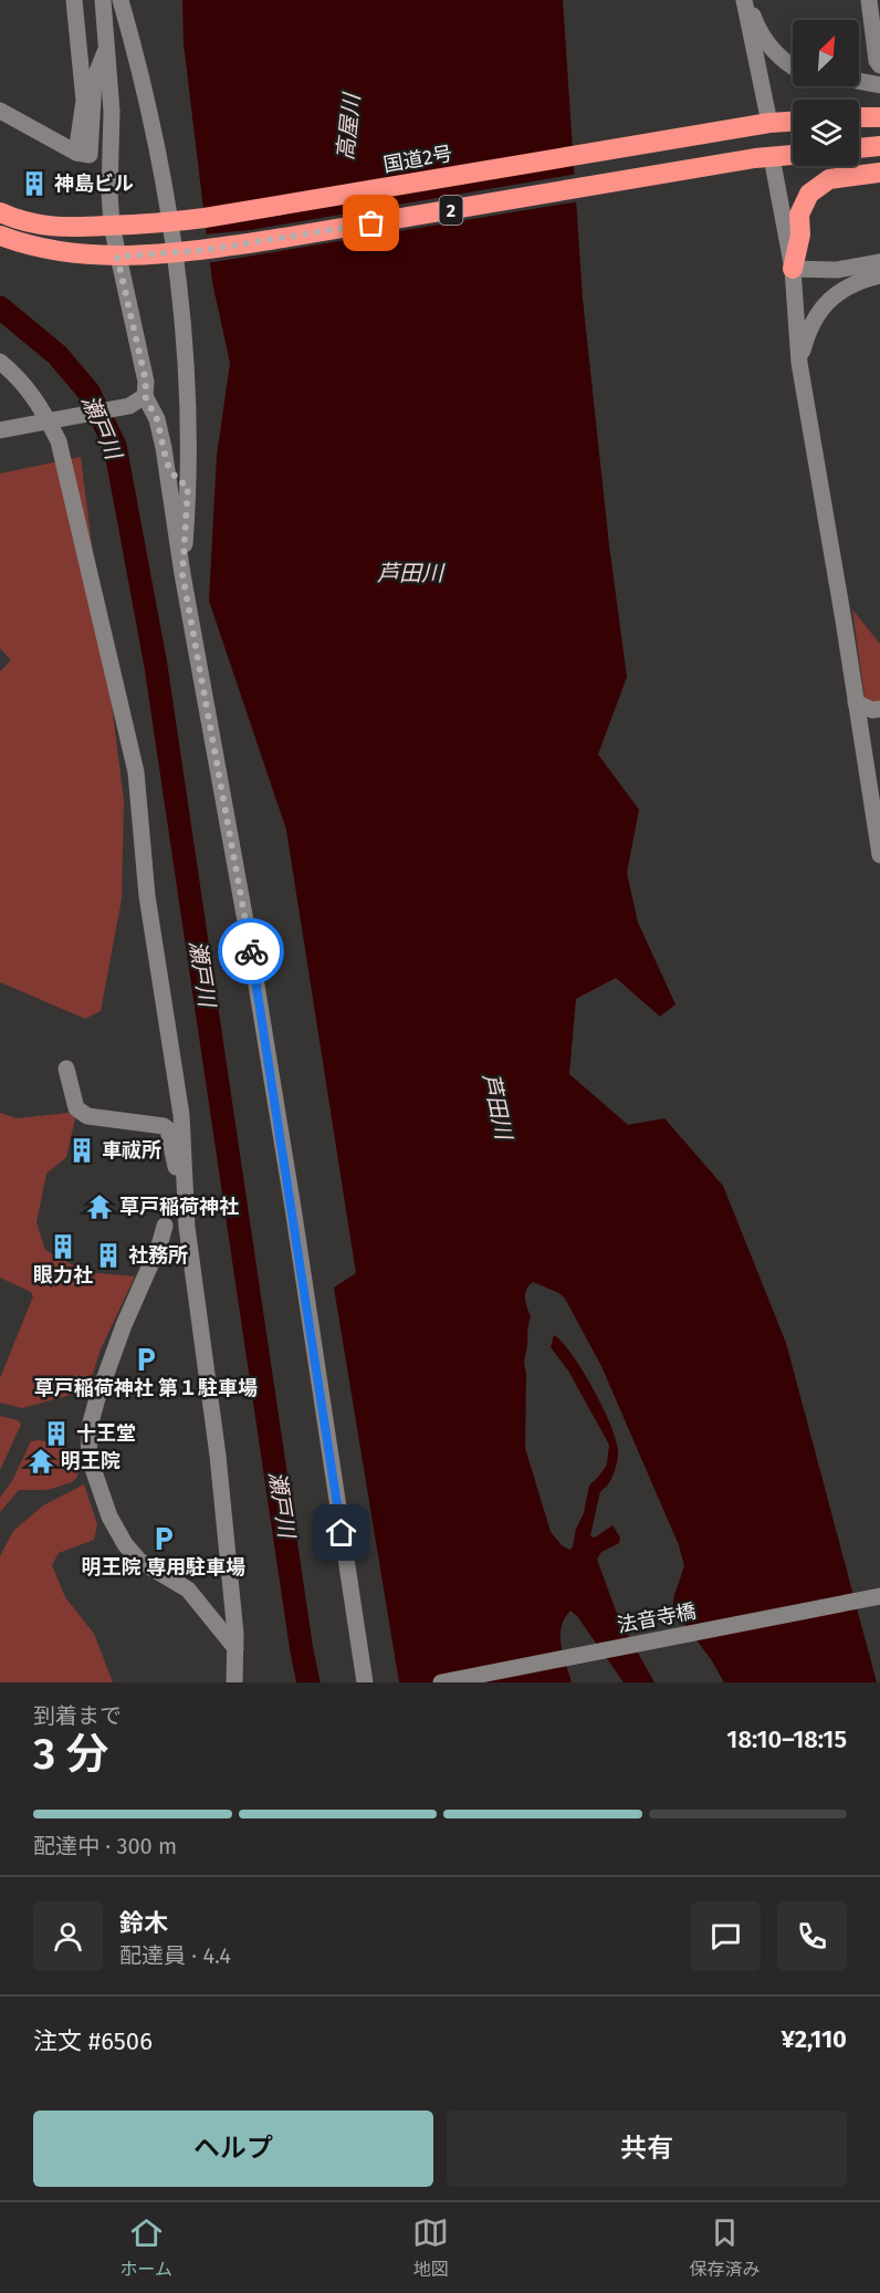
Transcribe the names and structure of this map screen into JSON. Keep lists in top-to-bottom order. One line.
{"streets":{"highway":["国道2号","2"],"street":["法音寺橋"]},"water":["高屋川","瀬戸川","芦田川"],"places":{"building":["神島ビル","車祓所","眼力社","社務所","十王堂"],"temple":["草戸稲荷神社","明王院"],"parking":["草戸稲荷神社 第１駐車場","明王院 専用駐車場"]},"north":"top right","page":{"heading":["3 分","到着まで","18:10–18:15"],"panel":["鈴木","配達員 · 4.4","注文 #6506","¥2,110"],"bar":"配達中 · 300 m","buttons":["ヘルプ","共有"],"tabs":["ホーム","地図","保存済み"]}}
